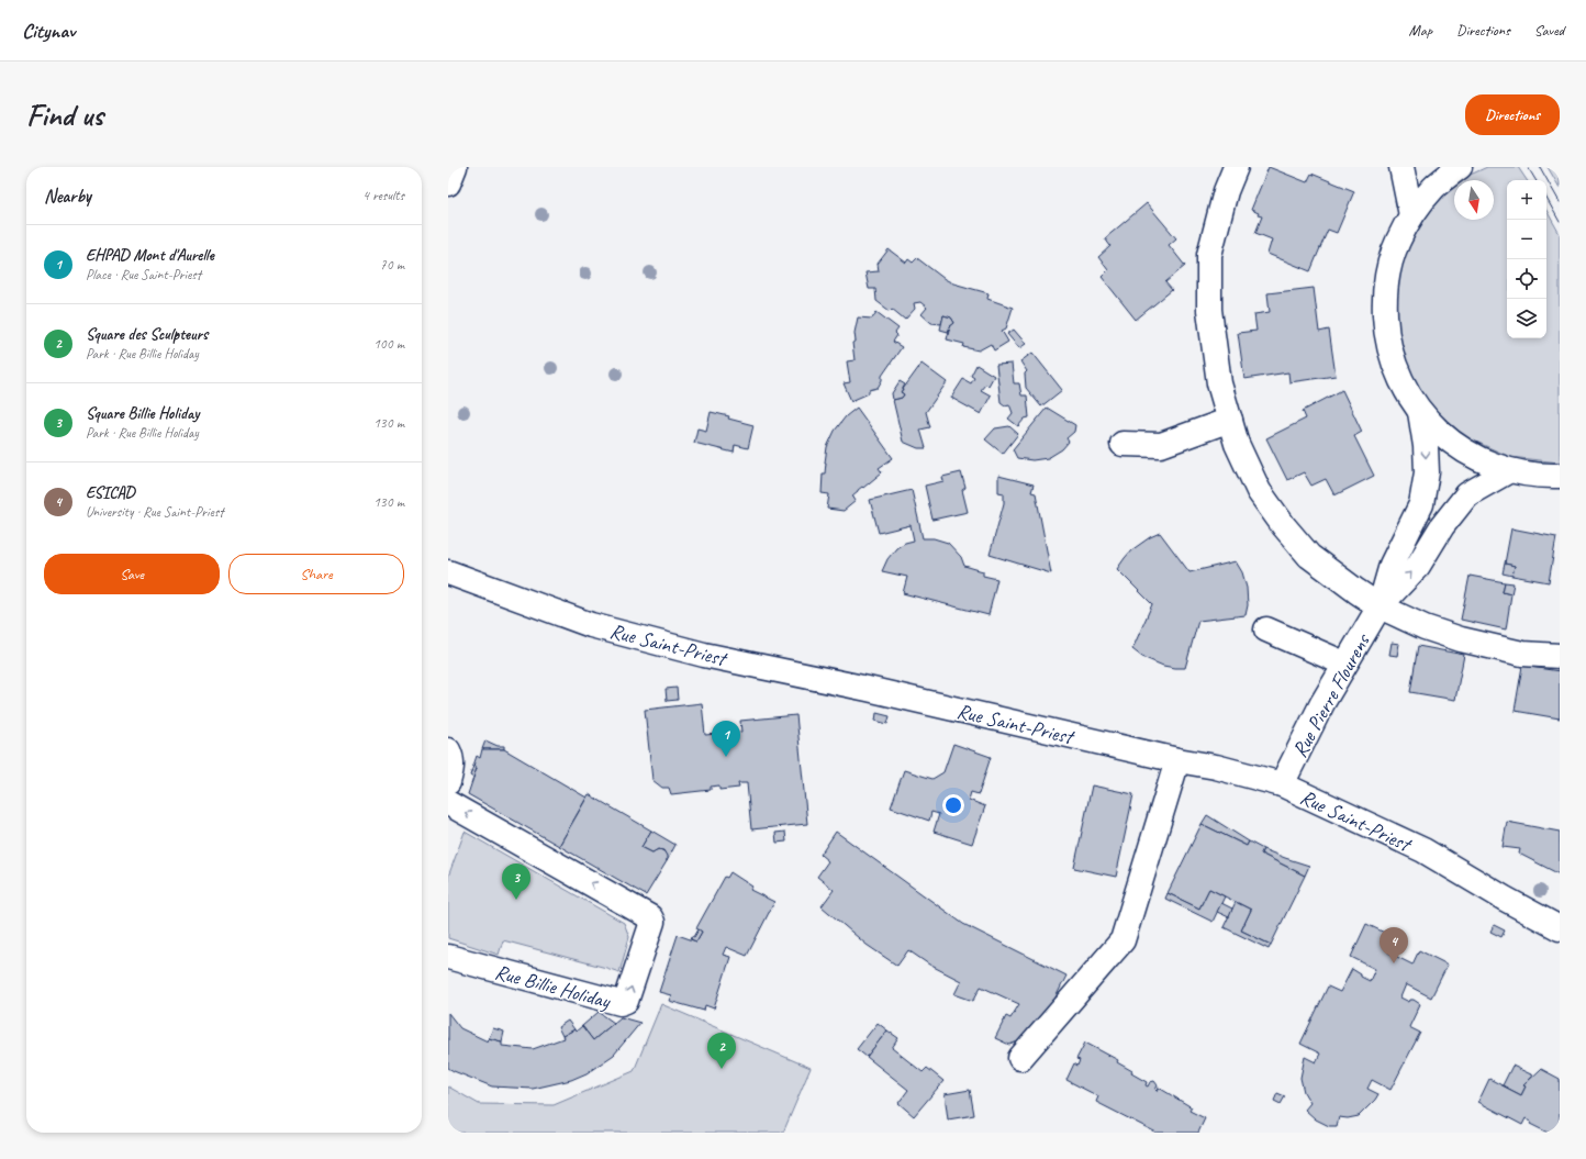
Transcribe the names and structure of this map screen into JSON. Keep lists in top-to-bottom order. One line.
{"streets":{"street":["Rue Saint-Priest","Rue Pierre Flourens","Rue Billie Holiday"]},"crossings":[["Rue Saint-Priest","Rue Pierre Flourens"]],"north":"bottom","page":{"header":"Citynav","nav":["Map","Directions","Saved"],"buttons":["Directions",["Save","Share"]],"title":"Find us","heading":["Nearby","4 results"],"map_buttons":["+","−"],"list":[{"mark":"1","name":"EHPAD Mont d'Aurelle","note":"Place · Rue Saint-Priest","value":"70 m"},{"mark":"2","name":"Square des Sculpteurs","note":"Park · Rue Billie Holiday","value":"100 m"},{"mark":"3","name":"Square Billie Holiday","note":"Park · Rue Billie Holiday","value":"130 m"},{"mark":"4","name":"ESICAD","note":"University · Rue Saint-Priest","value":"130 m"}],"pins":["1","3","4","2"]}}
